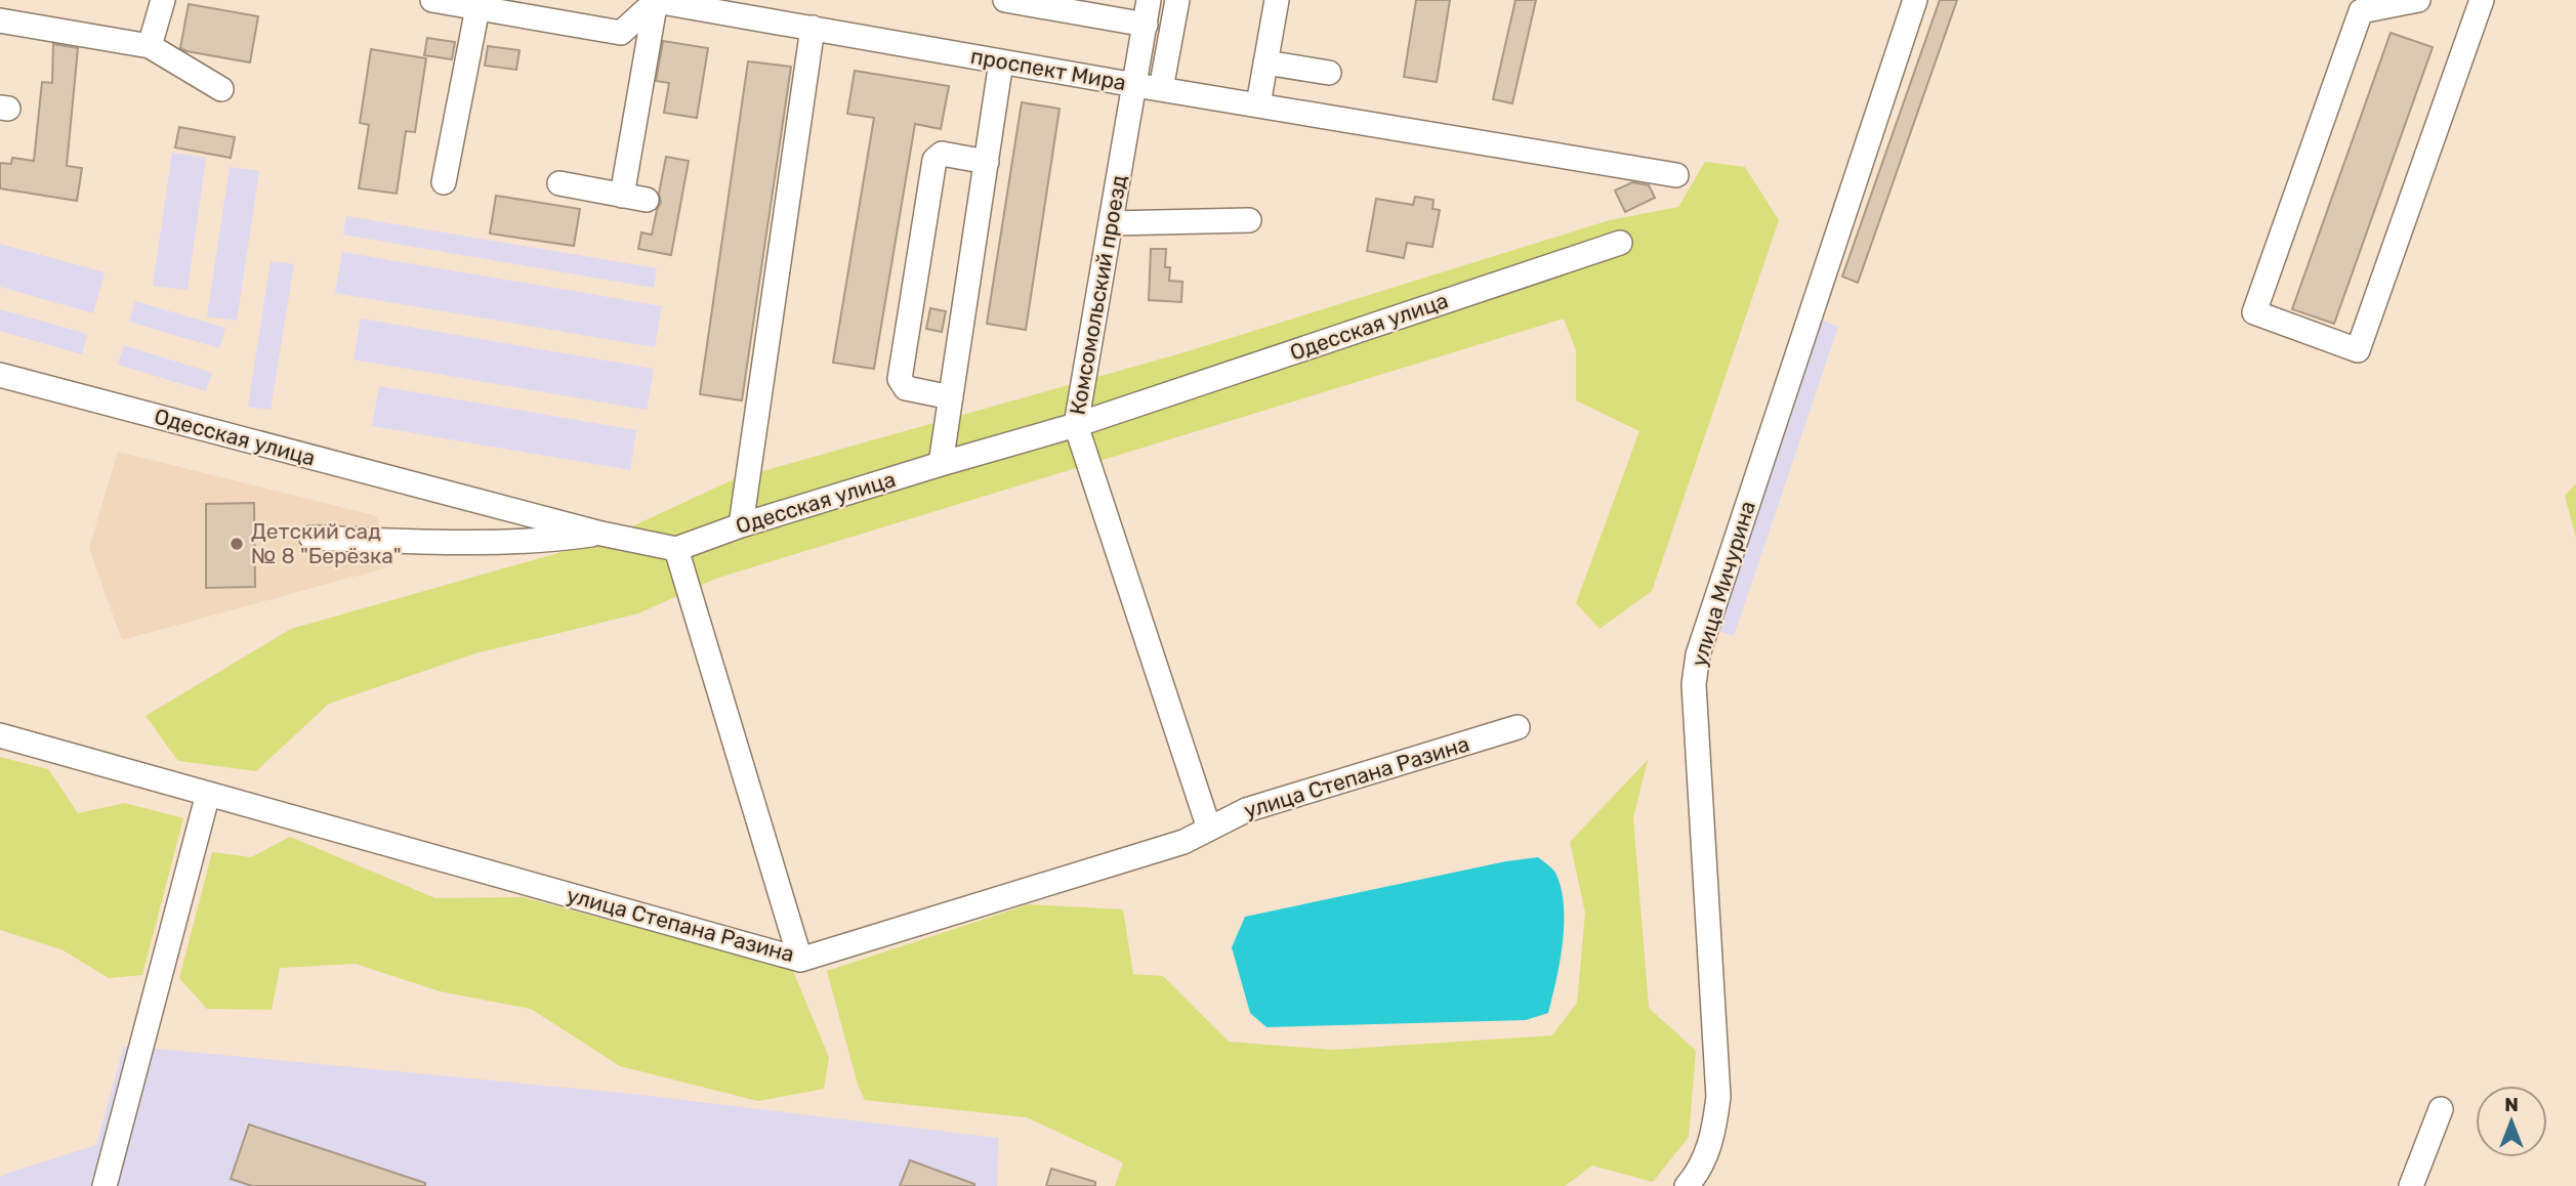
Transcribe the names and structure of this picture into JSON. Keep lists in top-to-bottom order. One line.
{"streets":{"street":["проспект Мира","Комсомольский проезд","Одесская улица","улица Мичурина","улица Степана Разина"]},"crossings":[["проспект Мира","Комсомольский проезд"],["Комсомольский проезд","Одесская улица"],["Комсомольский проезд","улица Степана Разина"]],"places":["Детский сад № 8 \"Берёзка\""],"north":"top"}
